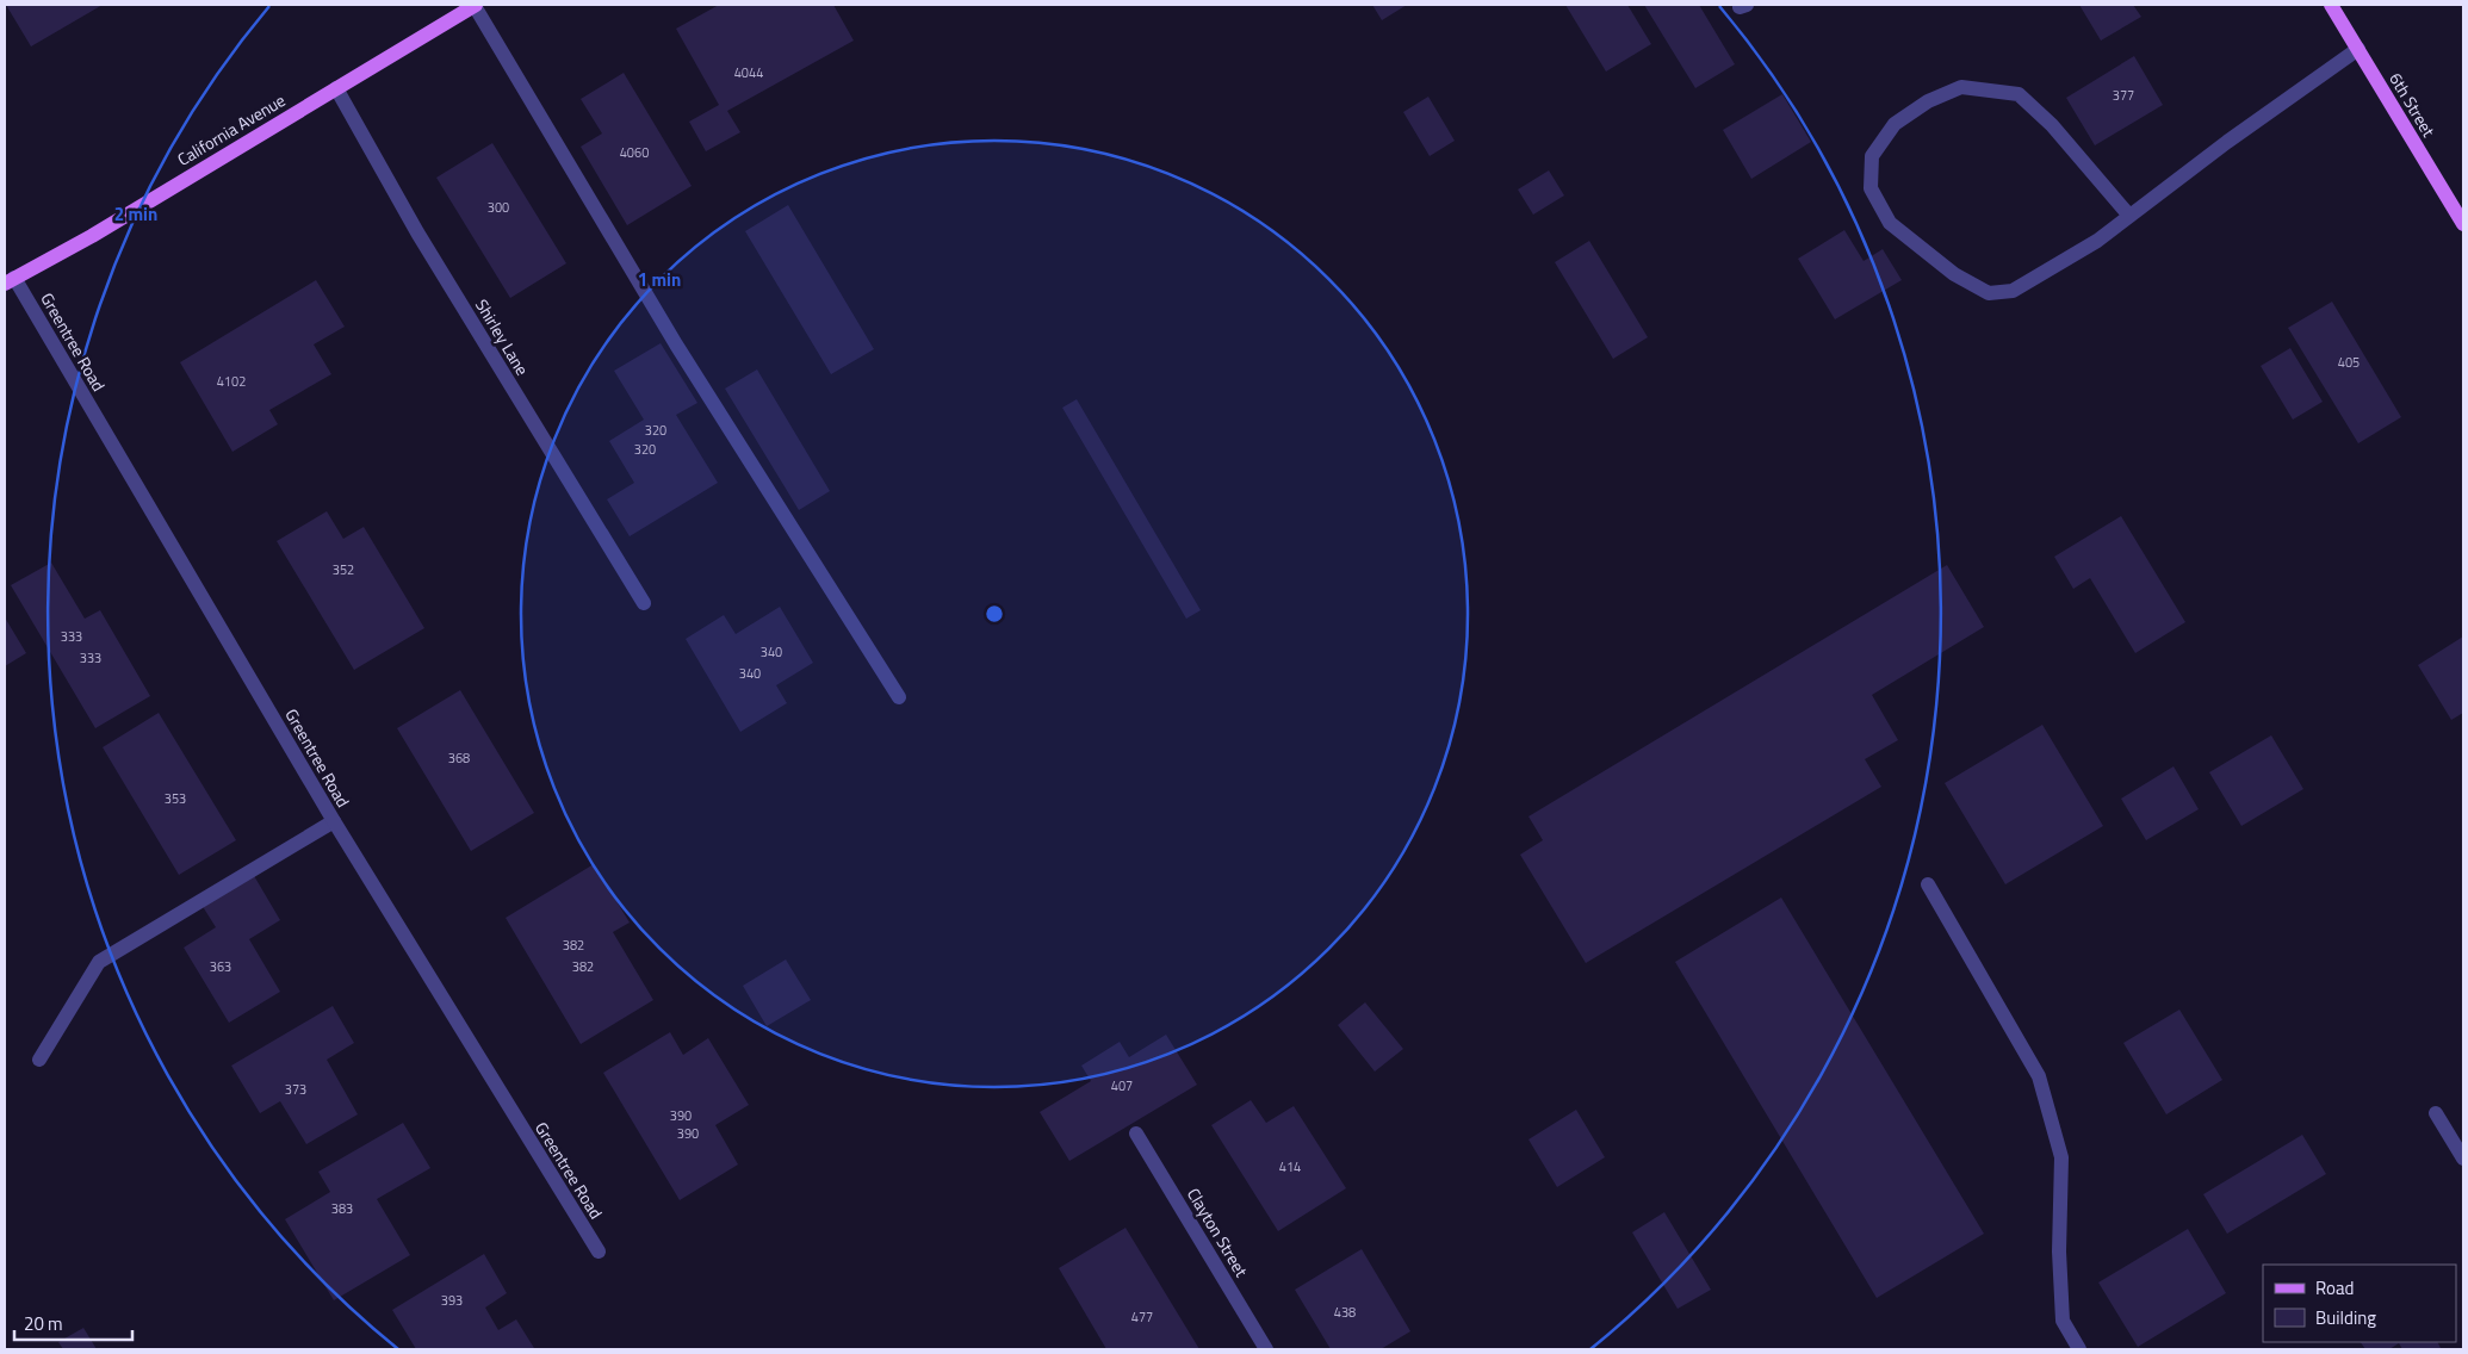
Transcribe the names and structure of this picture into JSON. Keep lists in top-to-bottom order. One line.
{"streets":{"main road":["6th Street","California Avenue"],"street":["Shirley Lane","Greentree Road","Clayton Street"]},"crossings":[["California Avenue","Shirley Lane"],["California Avenue","Greentree Road"]],"house_numbers":["4044","377","4060","300","405","4102","320","320","352","333","340","333","340","368","353","382","363","382","407","373","390","390","414","383","393","438","477"],"legend":["Road","Building"],"scale_bar":"20 m","rings":["2 min","1 min"]}
